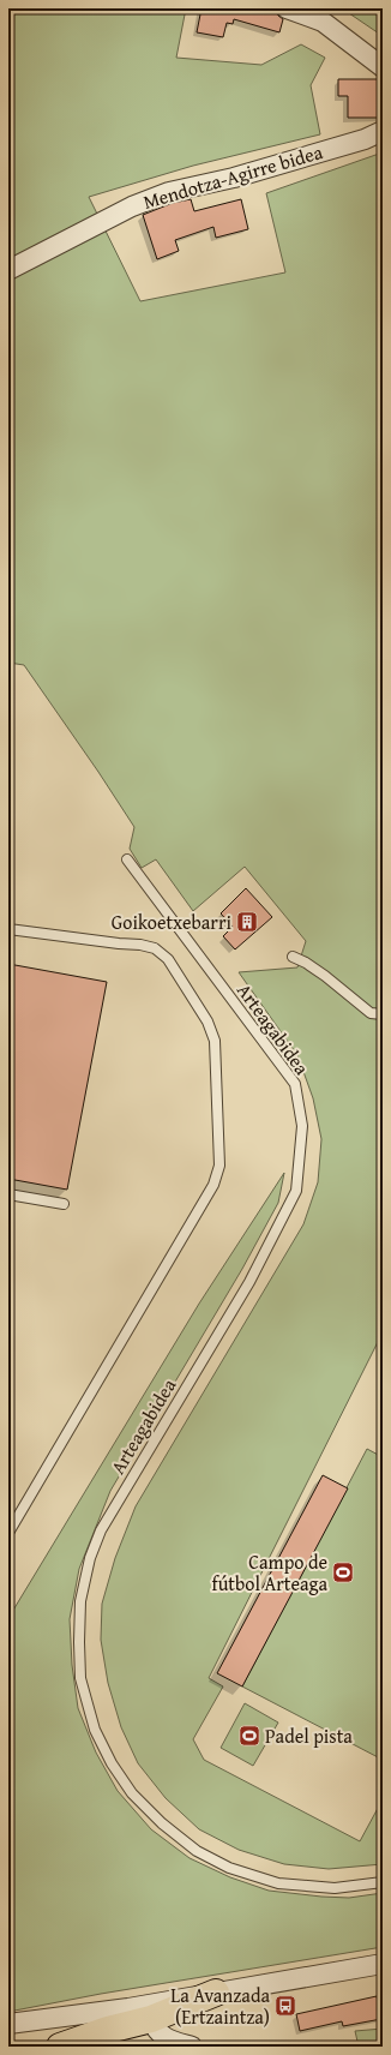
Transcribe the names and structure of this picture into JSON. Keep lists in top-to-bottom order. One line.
{"streets":{"street":["Mendotza-Agirre bidea"],"lane":["Arteagabidea"]},"places":{"building":["Goikoetxebarri"],"sports":["Campo de fútbol Arteaga","Padel pista"],"bus stop":["La Avanzada (Ertzaintza)"]}}
